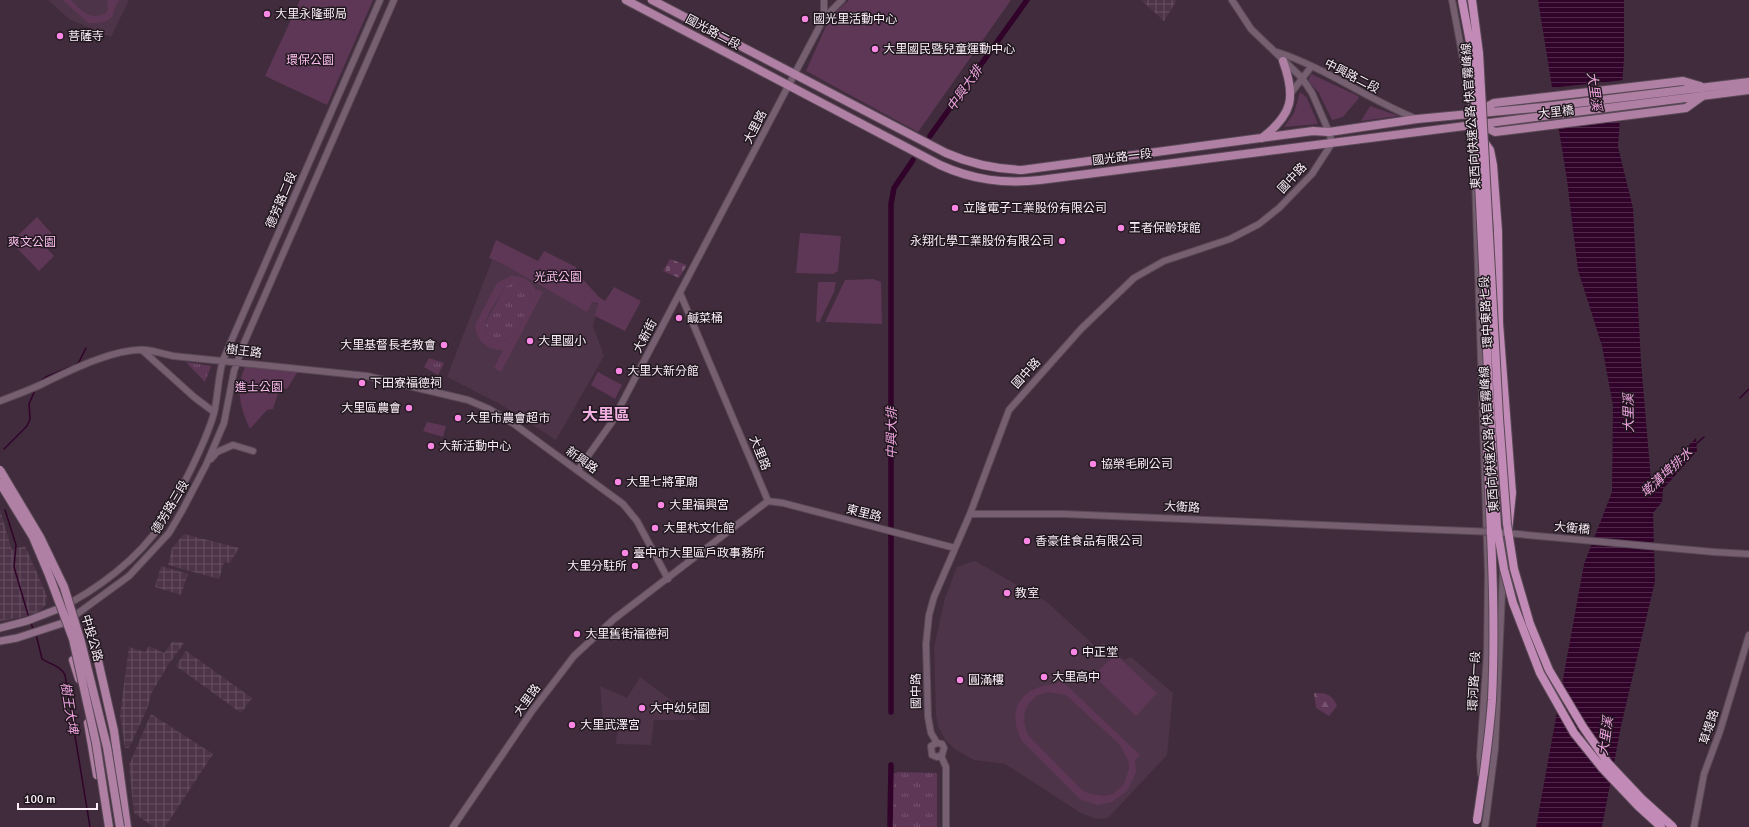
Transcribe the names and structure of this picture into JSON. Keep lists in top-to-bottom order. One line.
{"streets":{"highway":["東西向快速公路 快官霧峰線"],"main road":["國光路二段","大里橋","國光路一段","中投公路"],"street":["中興路二段","大里路","國中路","德芳路二段","環中東路七段","大新街","樹王路","新興路","德芳路三段","大衛路","東里路","大衛橋","環河路一段","草堤路"]},"crossings":[["國光路二段","大里路"],["國光路二段","國光路一段"],["中興路二段","國光路一段"],["中興路二段","國中路"],["大里橋","國光路一段"],["大里路","國光路一段"],["大里路","大新街"],["大里路","新興路"],["大里路","東里路"],["國光路一段","國中路"],["國光路一段","環中東路七段"],["國中路","大衛路"],["國中路","東里路"],["德芳路二段","樹王路"],["德芳路二段","德芳路三段"],["環中東路七段","環河路一段"],["大新街","新興路"],["樹王路","新興路"],["樹王路","德芳路三段"],["大衛路","大衛橋"]],"districts":["大里區"],"water":["中興大排","大里溪","墘溝埤排水","樹王大埤"],"parks":["環保公園","爽文公園","光武公園","進士公園"],"places":["大里永隆郵局","國光里活動中心","菩薩寺","大里國民暨兒童運動中心","立隆電子工業股份有限公司","王者保齡球館","永翔化學工業股份有限公司","鹹菜桶","大里國小","大里基督長老教會","大里大新分館","下田寮福德祠","大里區農會","大里市農會超市","大新活動中心","協榮毛刷公司","大里七將軍廟","大里福興宮","大里杙文化館","香豪佳食品有限公司","臺中市大里區戶政事務所","大里分駐所","教室","大里舊街福德祠","中正堂","大里高中","圓滿樓","大中幼兒園","大里武澤宮"],"scale_bar":"100 m"}
